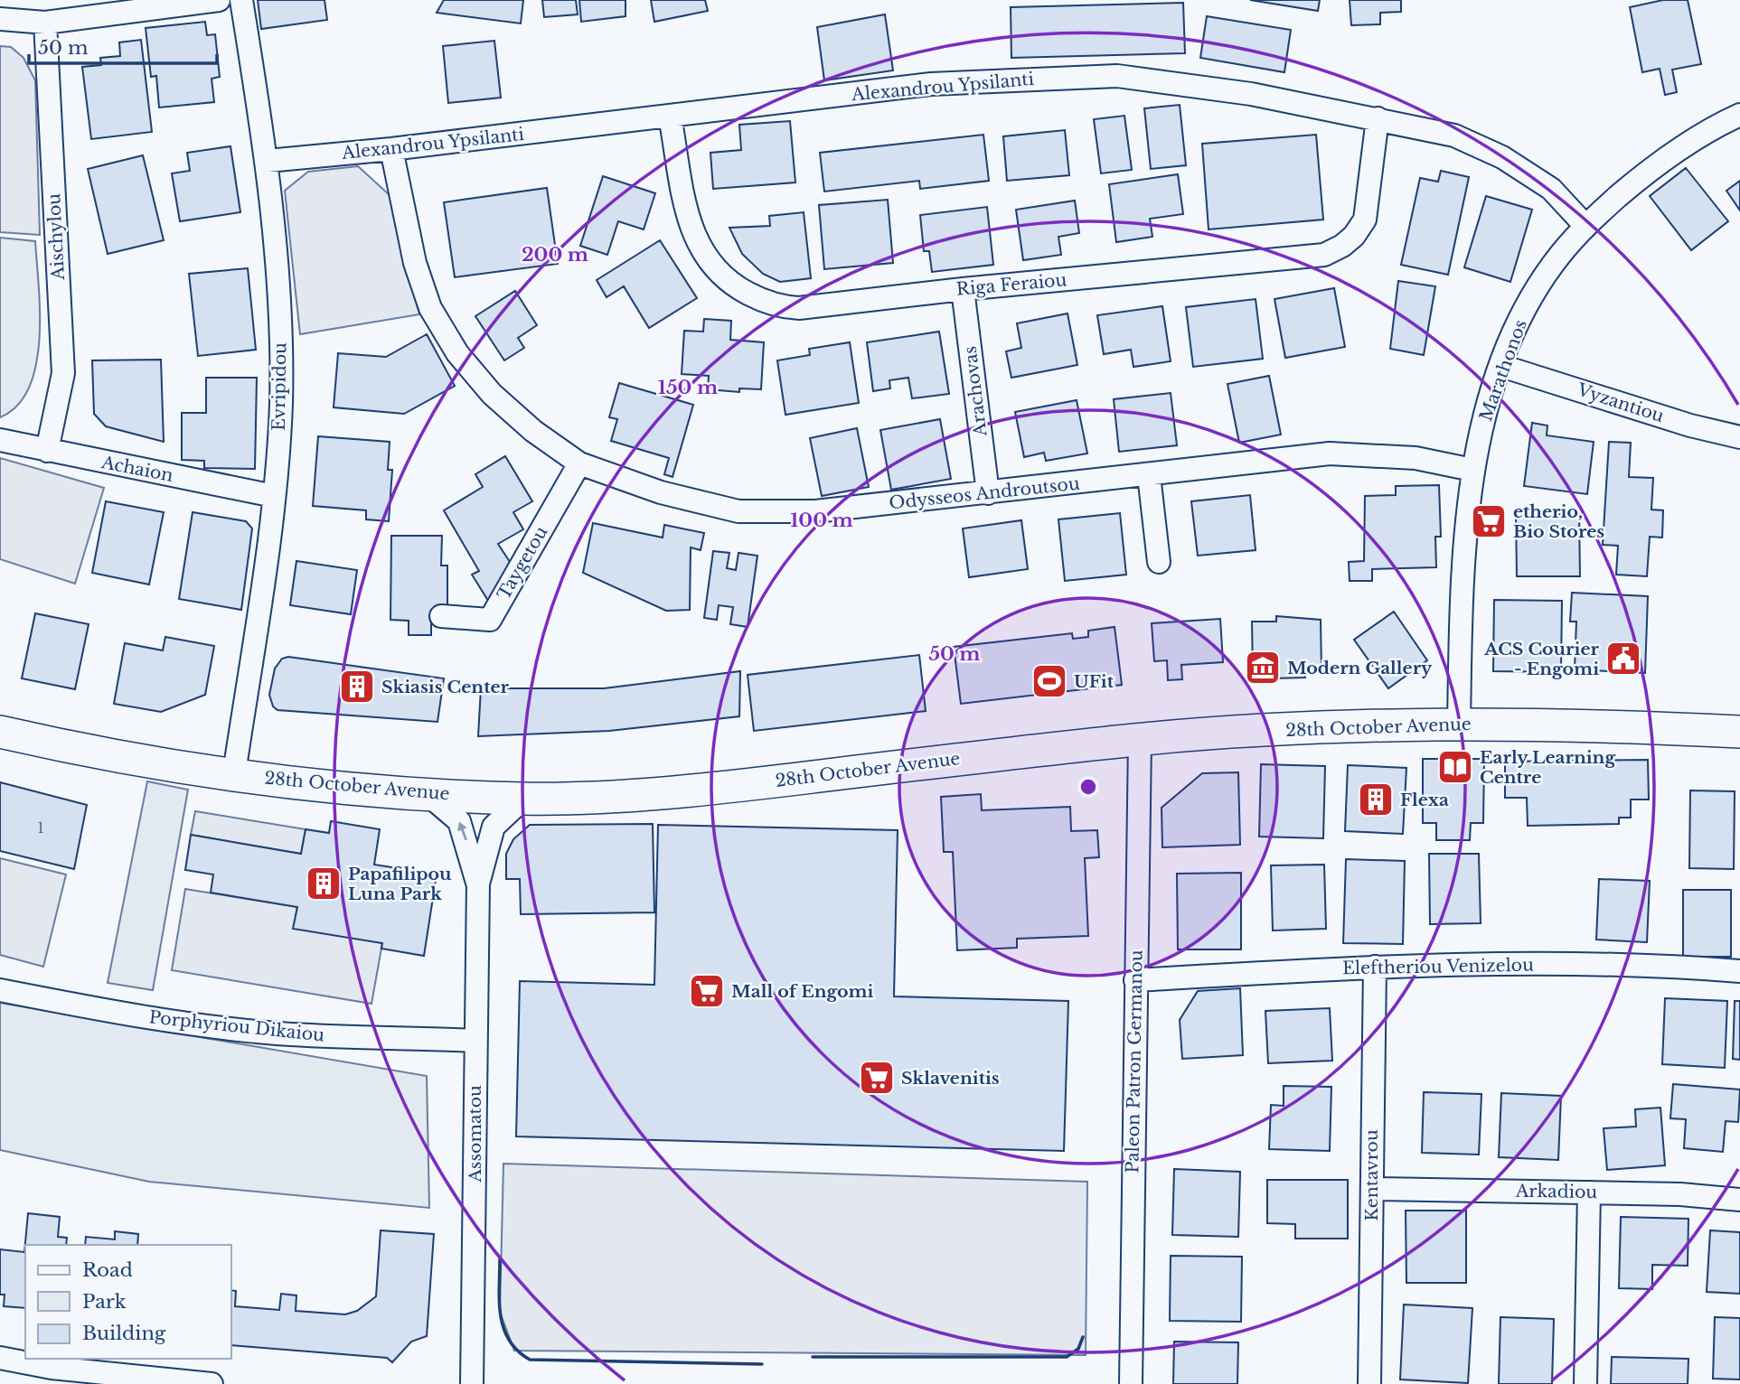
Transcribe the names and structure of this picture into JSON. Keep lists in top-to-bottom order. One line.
{"streets":{"main road":["28th October Avenue"],"street":["Alexandrou Ypsilanti","Aischylou","Riga Feraiou","Marathonos","Evripidou","Arachovas","Vyzantiou","Achaion","Odysseos Androutsou","Taygetou","Eleftheriou Venizelou","Porphyriou Dikaiou","Paleon Patron Germanou","Assomatou","Kentavrou","Arkadiou"]},"crossings":[["Alexandrou Ypsilanti","Riga Feraiou"],["Alexandrou Ypsilanti","Marathonos"],["Alexandrou Ypsilanti","Evripidou"],["Alexandrou Ypsilanti","Odysseos Androutsou"],["Aischylou","Achaion"],["Riga Feraiou","Arachovas"],["Marathonos","Vyzantiou"],["Marathonos","Odysseos Androutsou"],["Marathonos","28th October Avenue"],["Evripidou","Achaion"],["Evripidou","28th October Avenue"],["Arachovas","Odysseos Androutsou"],["Odysseos Androutsou","Taygetou"],["28th October Avenue","Paleon Patron Germanou"],["28th October Avenue","Assomatou"],["Eleftheriou Venizelou","Paleon Patron Germanou"],["Eleftheriou Venizelou","Kentavrou"],["Porphyriou Dikaiou","Assomatou"],["Kentavrou","Arkadiou"]],"places":{"supermarket":["etherio, Bio Stores","Mall of Engomi","Sklavenitis"],"public building":["ACS Courier - Engomi"],"museum":["Modern Gallery"],"sports":["UFit"],"building":["Skiasis Center","Flexa","Papafilipou Luna Park"],"library":["Early Learning Centre"]},"house_numbers":["1"],"legend":["Road","Park","Building"],"scale_bar":"50 m","rings":["200 m","150 m","100 m","50 m"]}
